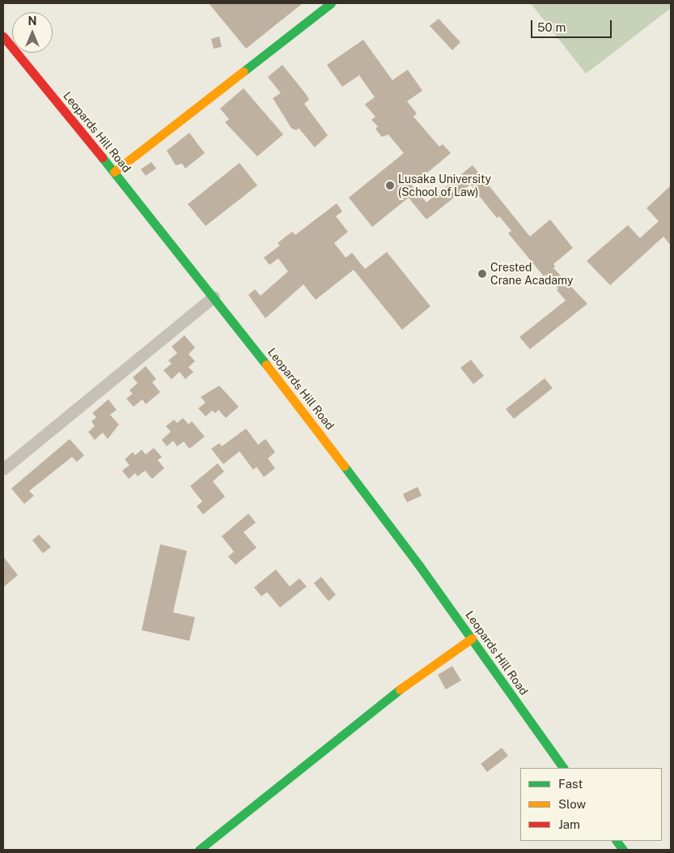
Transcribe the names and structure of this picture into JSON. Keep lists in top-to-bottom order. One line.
{"streets":{"main road":["Leopards Hill Road"]},"places":["Lusaka University (School of Law)","Crested Crane Acadamy"],"legend":["Fast","Slow","Jam"],"scale_bar":"50 m","north":"top"}
